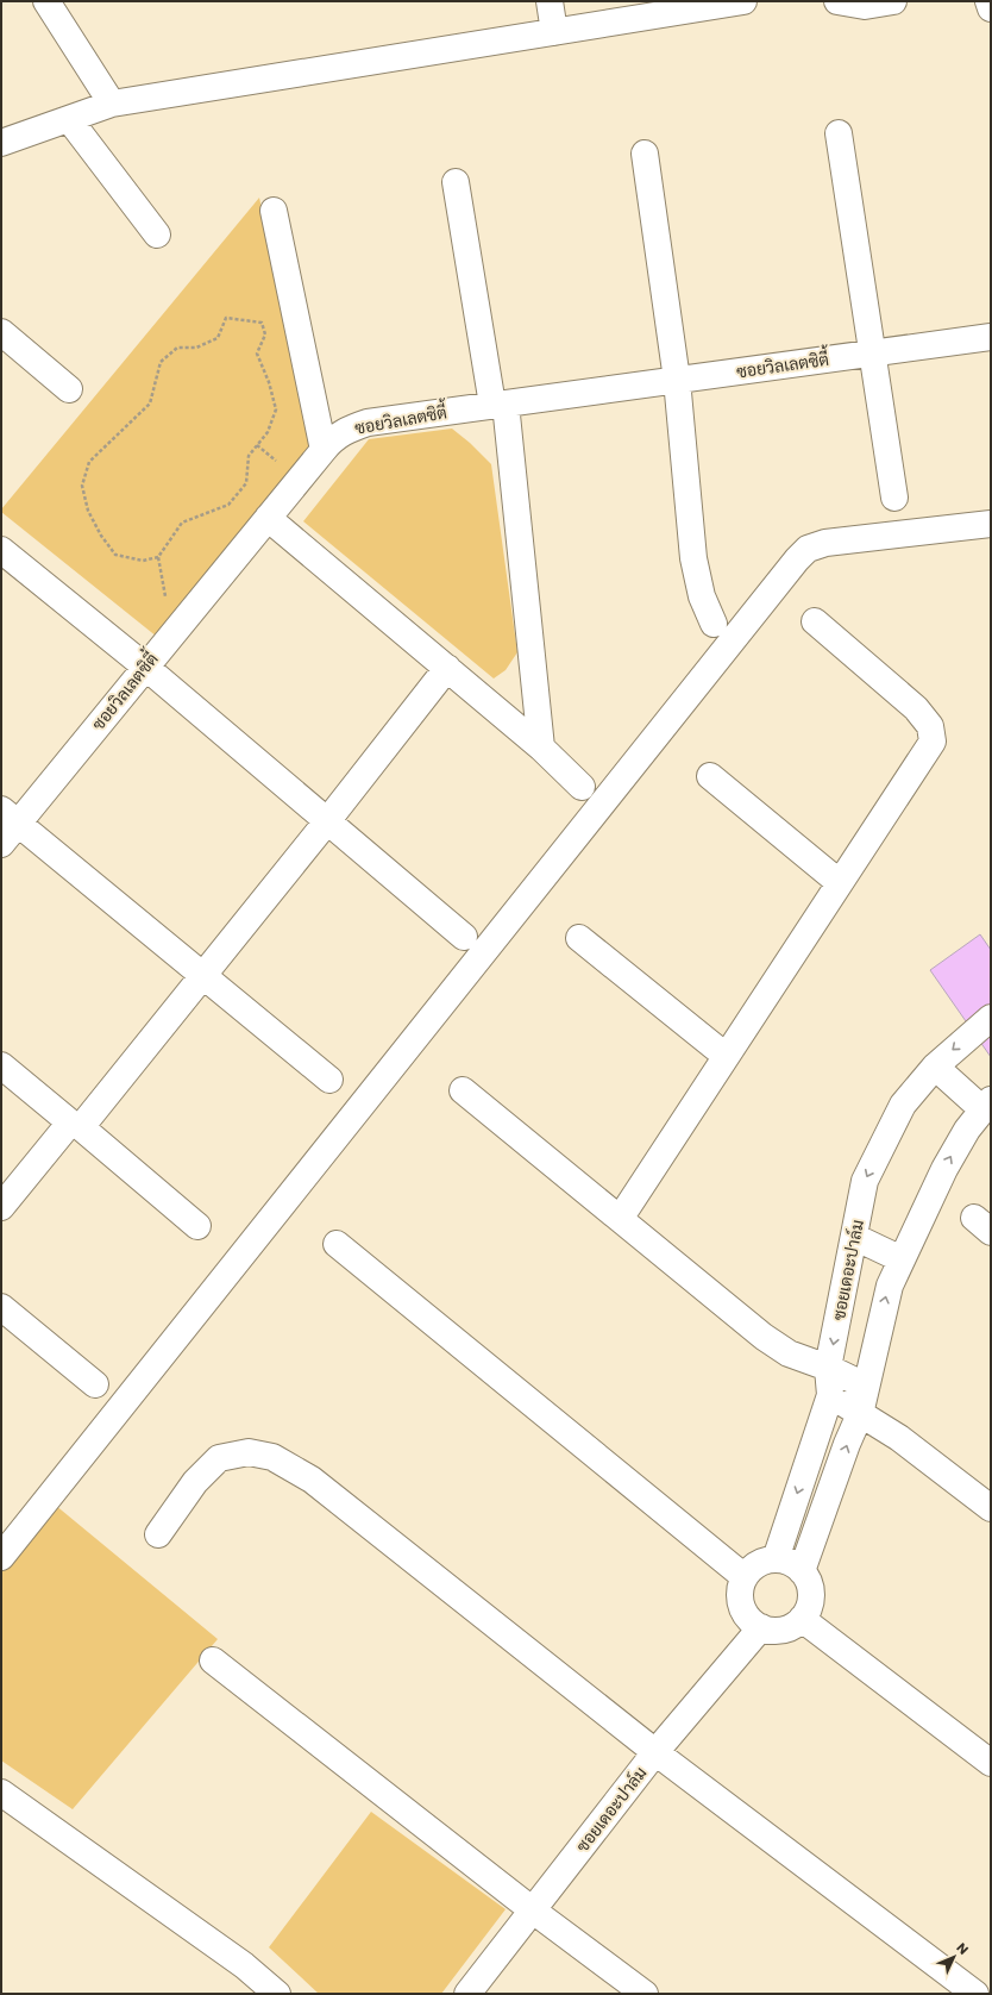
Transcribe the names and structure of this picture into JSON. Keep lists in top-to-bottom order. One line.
{"streets":{"street":["ซอยวิลเลตซิตี้","ซอยเดอะปาล์ม"]},"north":"top right"}
